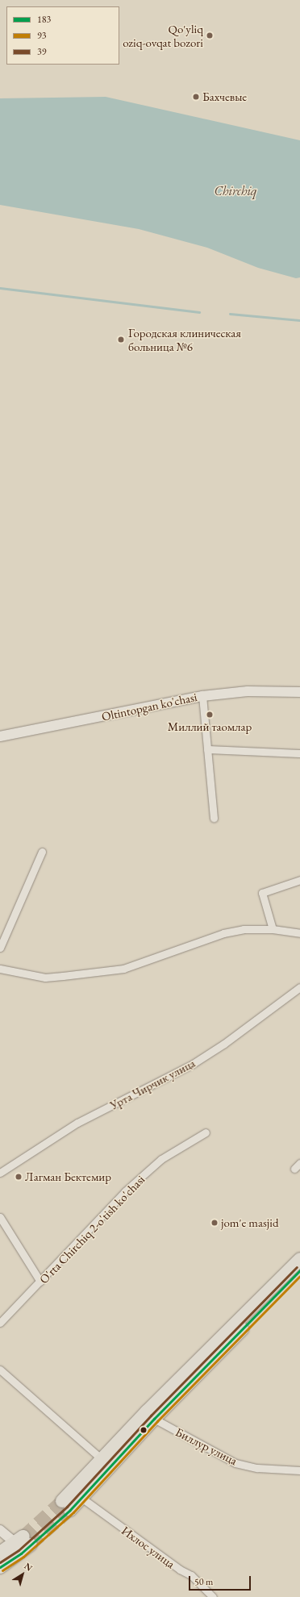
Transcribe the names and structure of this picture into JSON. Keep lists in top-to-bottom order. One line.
{"streets":{"street":["Oltintopgan ko'chasi","Урта Чирчик улица","O'rta Chirchiq 2-o'tish ko'chasi","Биллур улица","Ихлос улица"]},"water":["Chirchiq"],"places":["Qo'yliq oziq-ovqat bozori","Бахчевые","Городская клиническая больница №6","Миллий таомлар","Лагман Бектемир","jom'e masjid"],"lines":["transit line 39","transit line 183","transit line 93"],"legend":["183","93","39"],"scale_bar":"50 m","north":"top right"}
